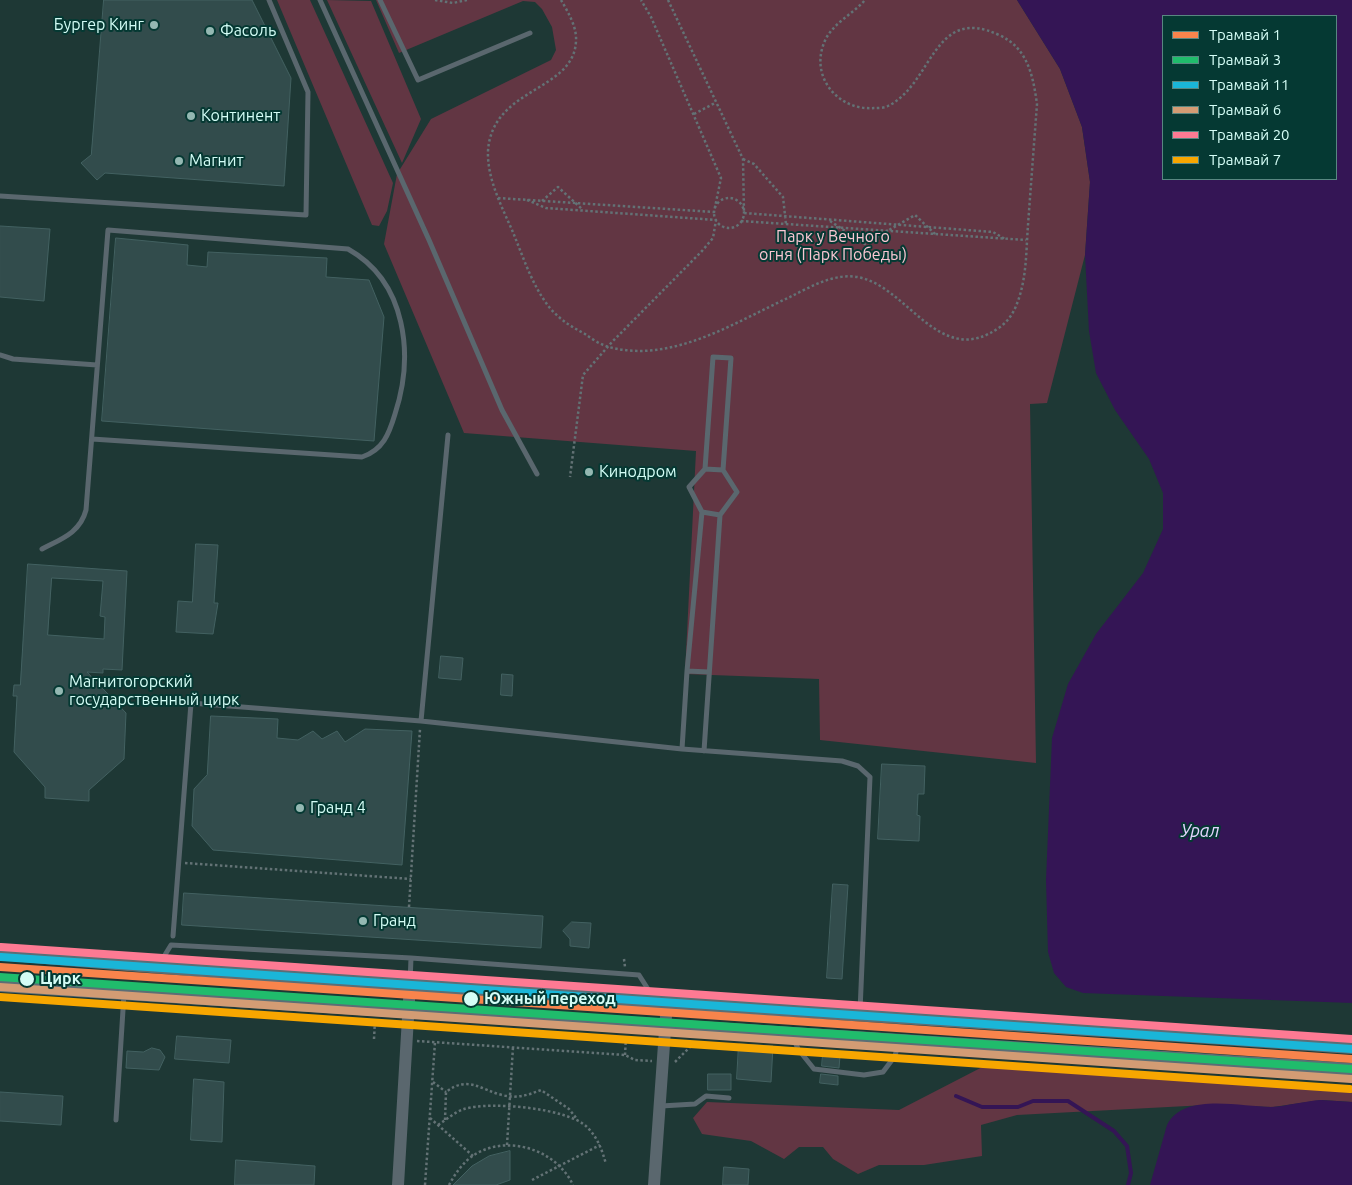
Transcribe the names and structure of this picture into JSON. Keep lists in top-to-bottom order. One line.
{"water":["Урал"],"parks":["Парк у Вечного огня (Парк Победы)"],"places":["Бургер Кинг","Фасоль","Континент","Магнит","Кинодром","Магнитогорский государственный цирк","Гранд 4","Гранд","Цирк","Южный переход"],"lines":["tram line 20","tram line 11","tram line 1","tram line 3","tram line 6","tram line 7"],"legend":["Трамвай 1","Трамвай 3","Трамвай 11","Трамвай 6","Трамвай 20","Трамвай 7"]}
